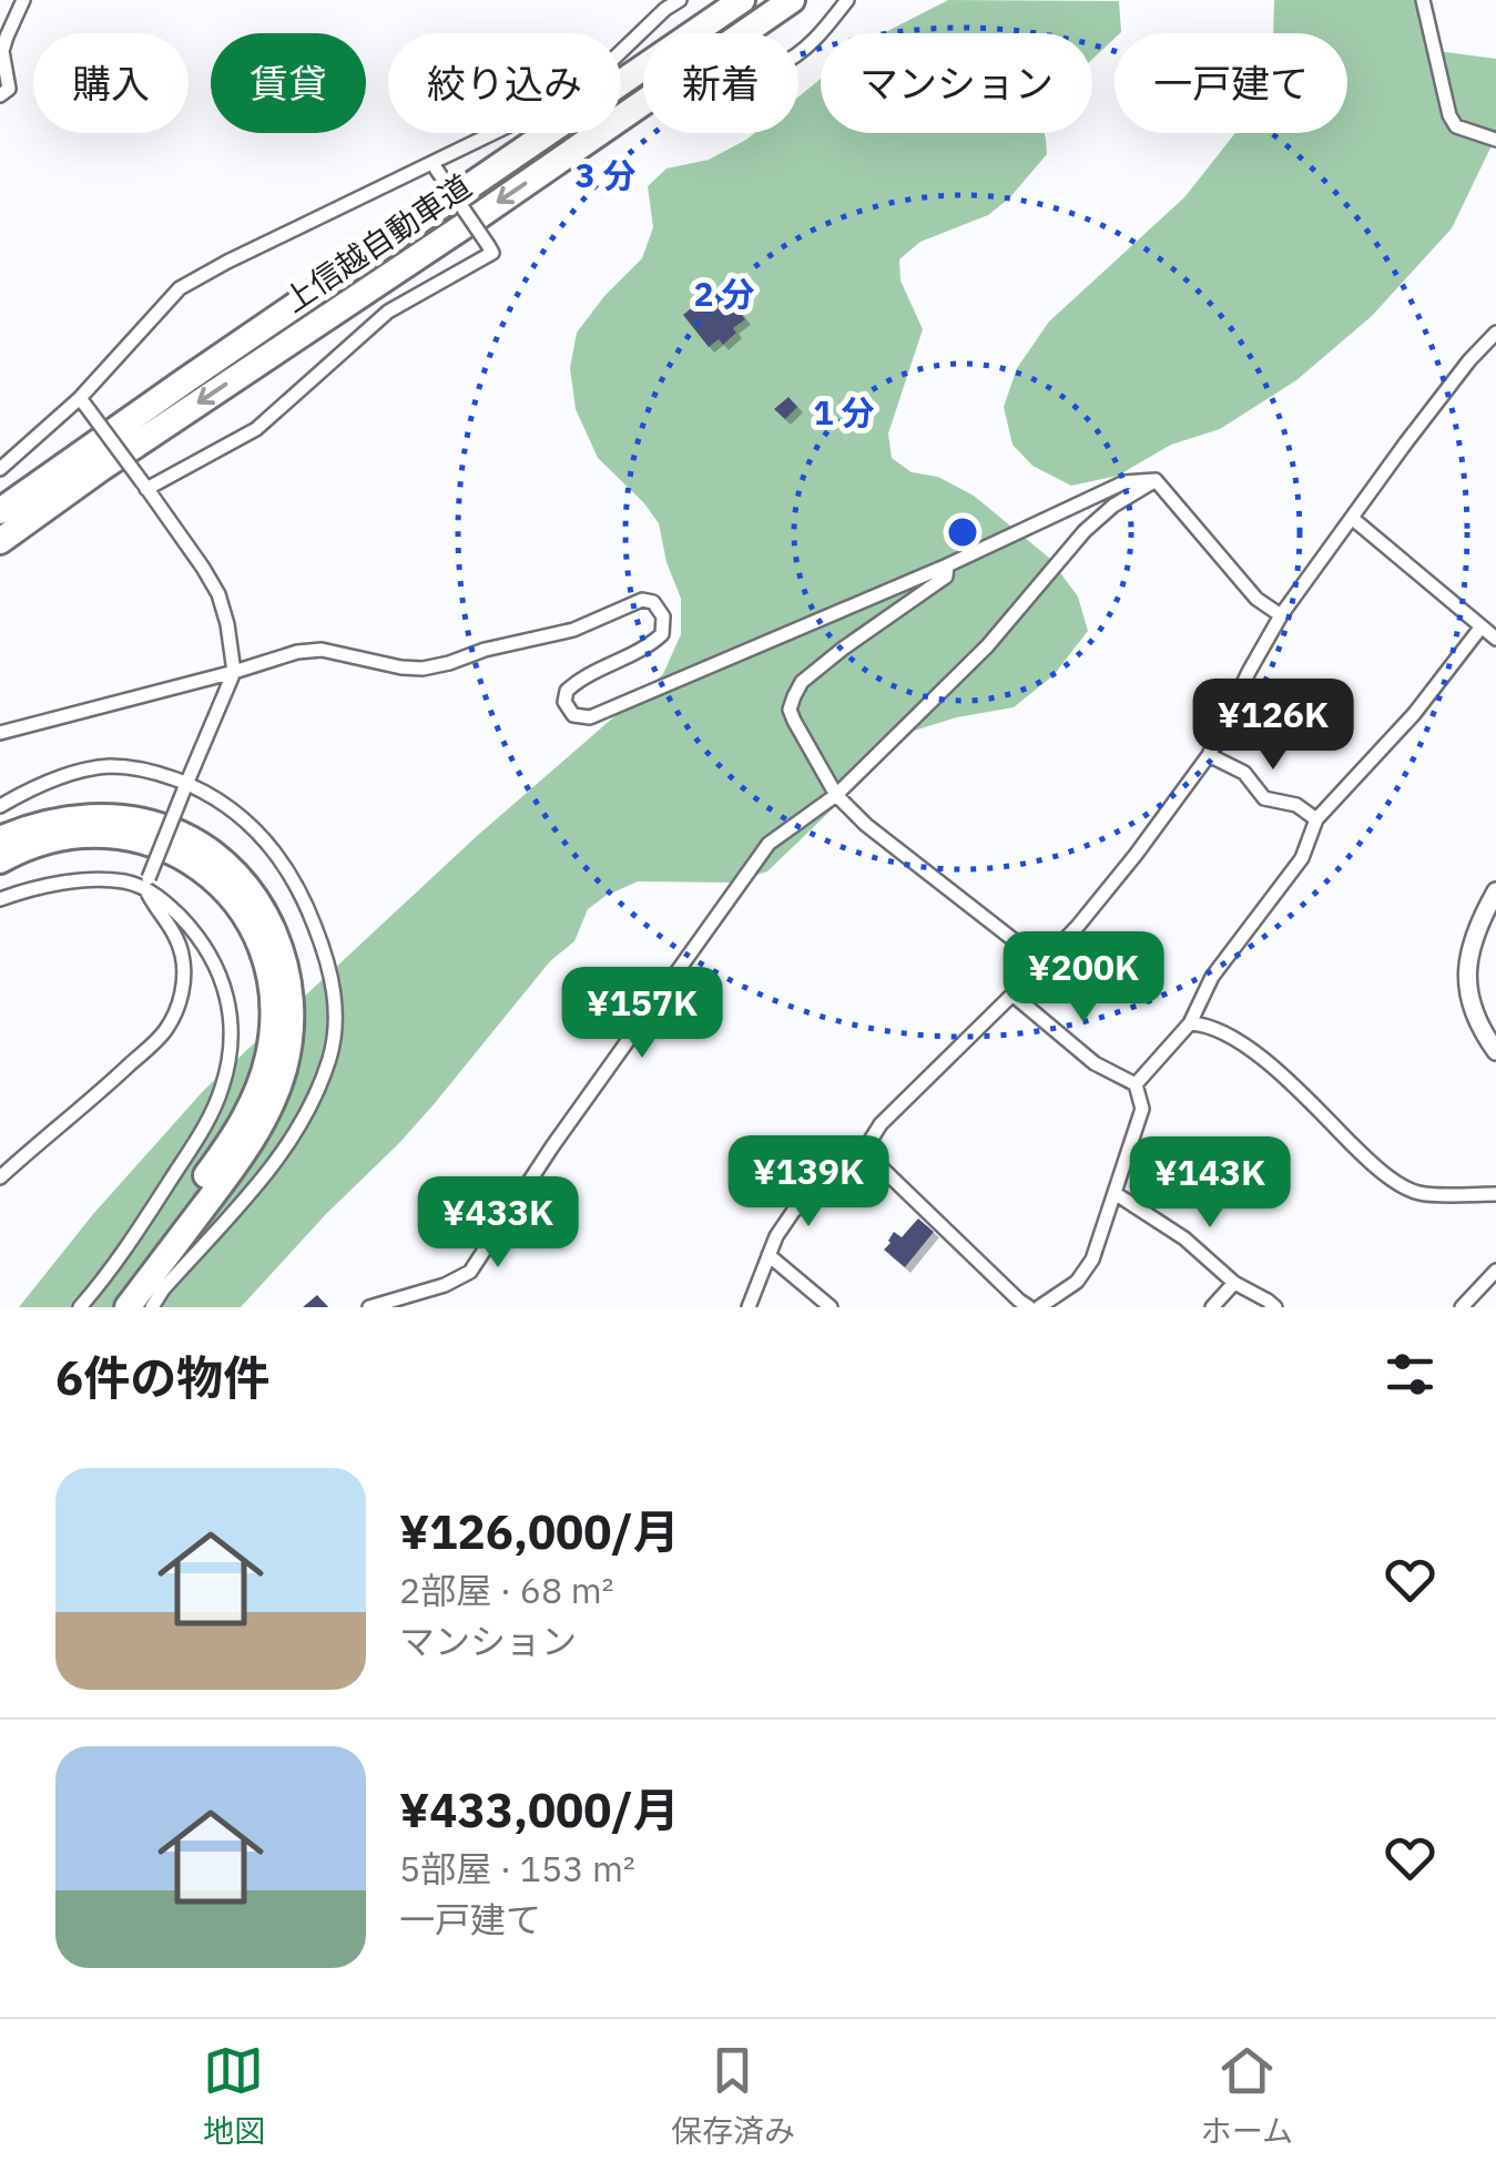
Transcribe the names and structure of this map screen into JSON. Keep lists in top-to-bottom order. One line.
{"streets":{"highway":["上信越自動車道"]},"page":{"chip":["購入","賃貸","絞り込み","新着","マンション","一戸建て"],"price":["¥126K","¥200K","¥157K","¥139K","¥143K","¥433K"],"heading":"6件の物件","list":[{"name":"¥126,000/月","note":"2部屋 · 68 m² · マンション"},{"name":"¥433,000/月","note":"5部屋 · 153 m² · 一戸建て"}],"tabs":["地図","保存済み","ホーム"]},"rings":["3 分","2 分","1 分"]}
